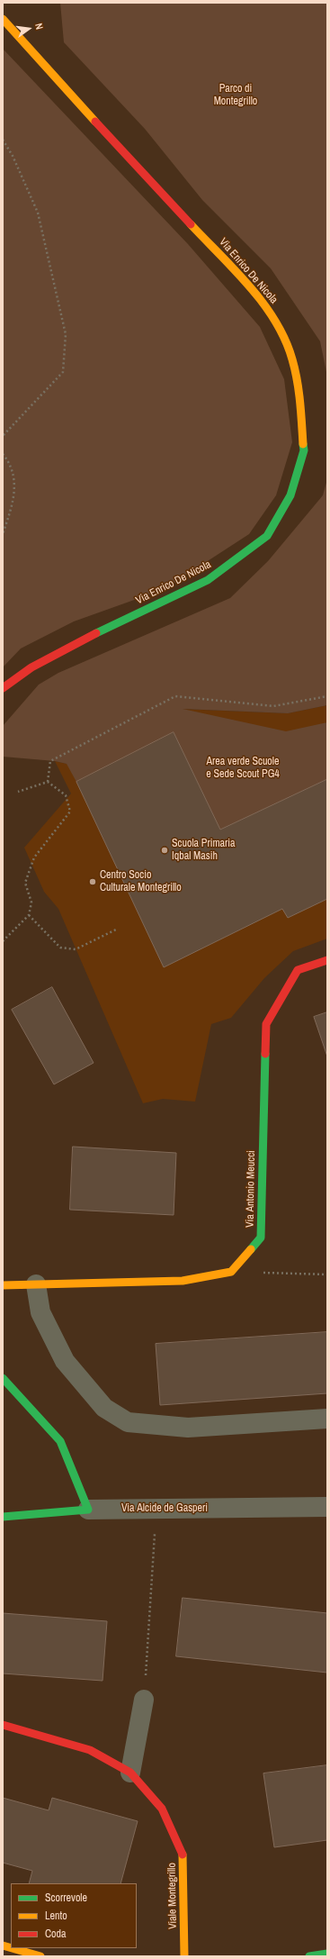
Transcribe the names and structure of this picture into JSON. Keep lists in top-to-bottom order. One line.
{"streets":{"street":["Via Enrico De Nicola","Via Antonio Meucci","Via Alcide de Gasperi","Viale Montegrillo"]},"parks":["Parco di Montegrillo","Area verde Scuole e Sede Scout PG4"],"places":["Scuola Primaria Iqbal Masih","Centro Socio Culturale Montegrillo"],"legend":["Scorrevole","Lento","Coda"],"north":"right"}
